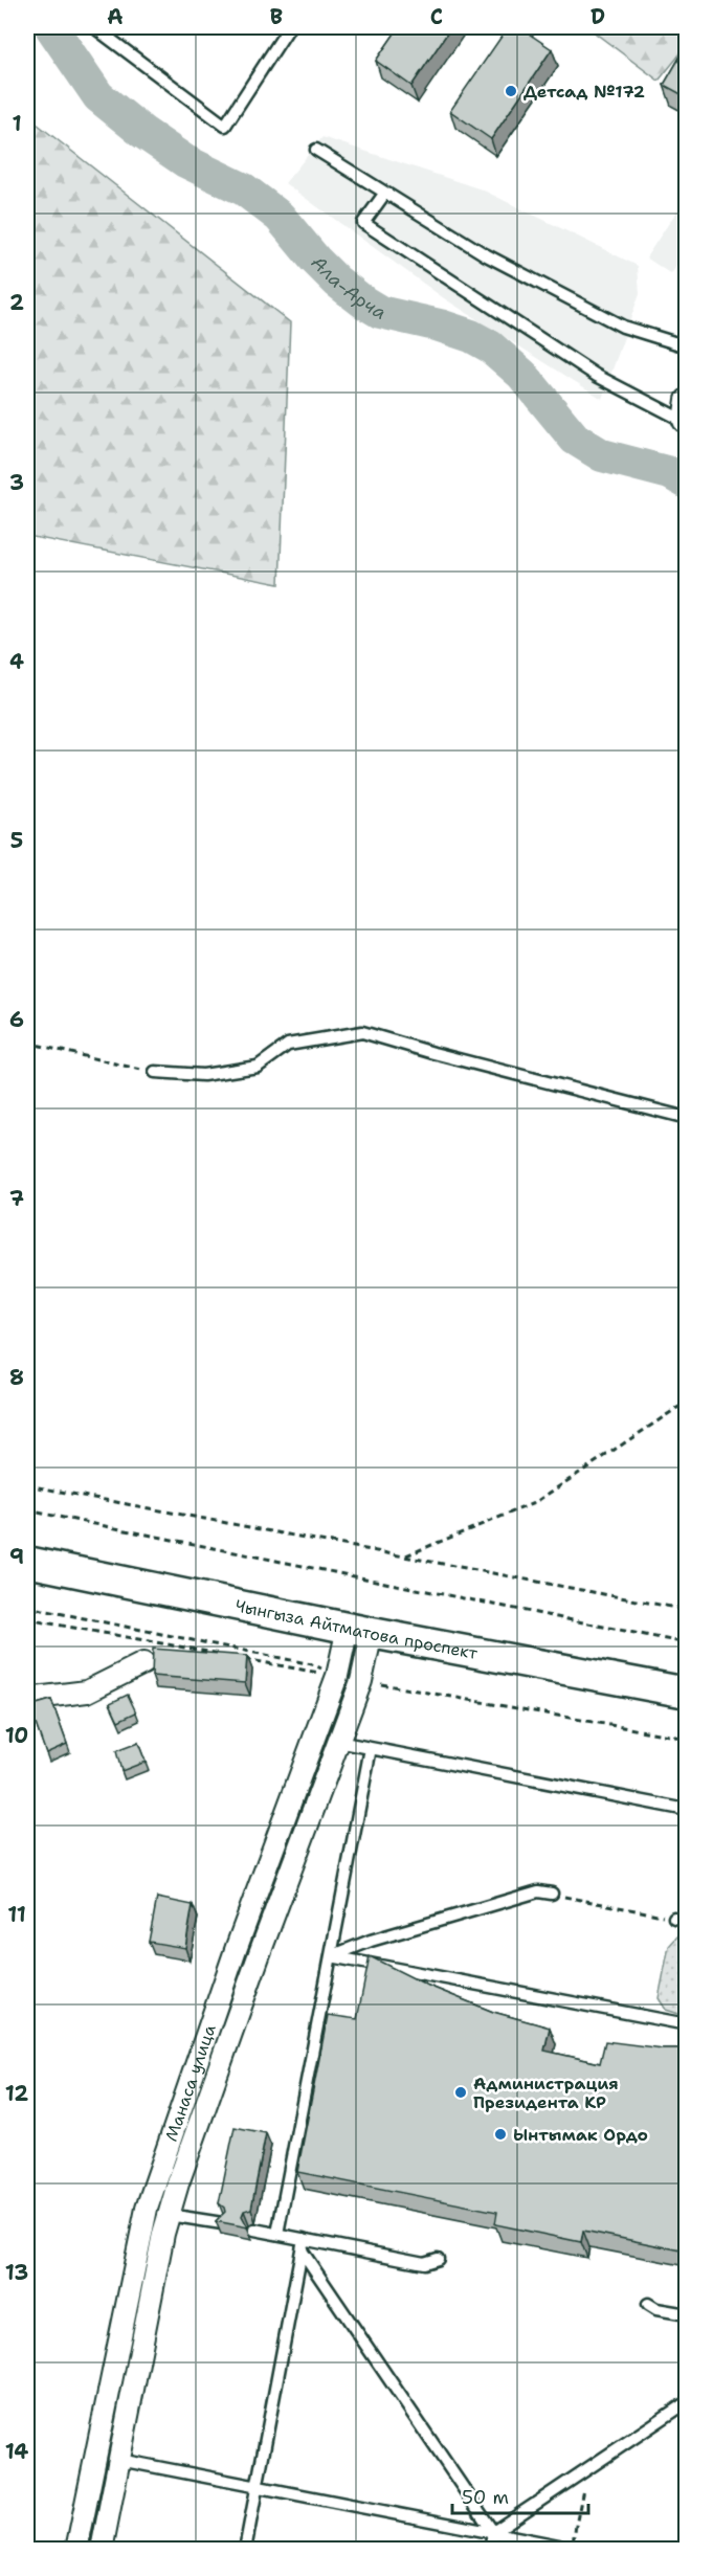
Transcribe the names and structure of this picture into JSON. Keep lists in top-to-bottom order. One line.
{"streets":{"main road":["Чынгыза Айтматова проспект"],"street":["Манаса улица"]},"crossings":[["Чынгыза Айтматова проспект","Манаса улица"]],"water":["Ала-Арча"],"places":["Детсад №172","Администрация Президента КР","Ынтымак Ордо"],"scale_bar":"50 m","grid":{"columns":["A","B","C","D"],"rows":["1","2","3","4","5","6","7","8","9","10","11","12","13","14"]}}
